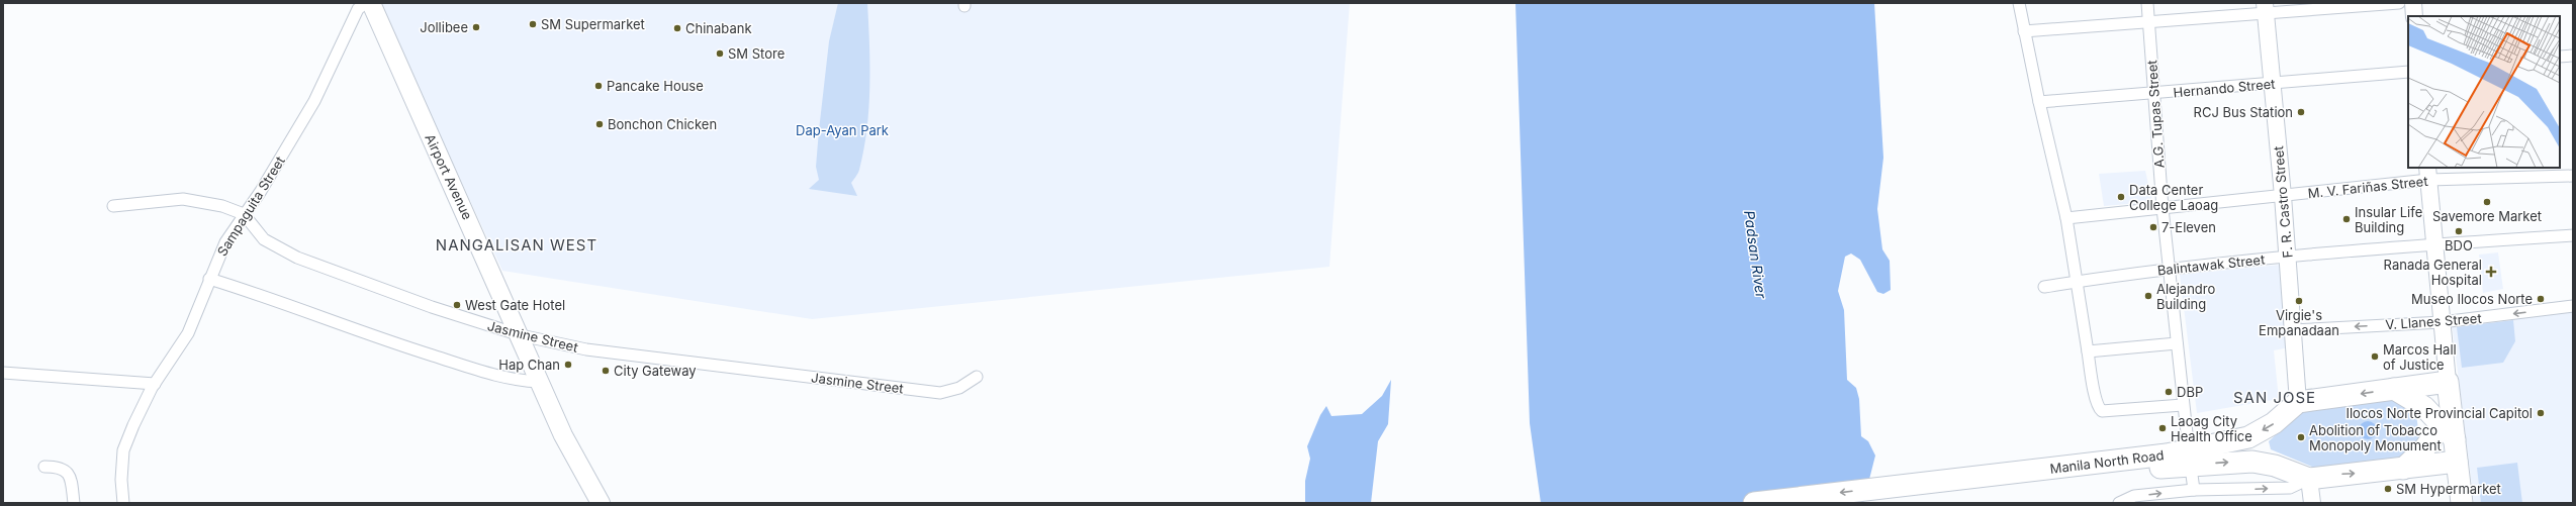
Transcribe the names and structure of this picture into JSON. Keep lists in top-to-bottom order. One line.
{"streets":{"highway":["Manila North Road"],"main road":["Airport Avenue","F. R. Castro Street"],"street":["Hernando Street","A.G. Tupas Street","M. V. Fariñas Street","Sampaguita Street","Balintawak Street","V. Llanes Street","Jasmine Street"]},"crossings":[["Hernando Street","A.G. Tupas Street"],["Hernando Street","F. R. Castro Street"],["A.G. Tupas Street","M. V. Fariñas Street"],["A.G. Tupas Street","Balintawak Street"],["Airport Avenue","Jasmine Street"],["M. V. Fariñas Street","F. R. Castro Street"],["F. R. Castro Street","Balintawak Street"],["F. R. Castro Street","V. Llanes Street"],["F. R. Castro Street","Manila North Road"],["Sampaguita Street","Jasmine Street"]],"one_way":["V. Llanes Street"],"districts":["NANGALISAN WEST","SAN JOSE"],"water":["Padsan River"],"parks":["Dap-Ayan Park"],"places":{"other":["SM Supermarket","Jollibee","Chinabank","SM Store","Pancake House","RCJ Bus Station","Bonchon Chicken","Data Center College Laoag","Savemore Market","Insular Life Building","7-Eleven","BDO","Alejandro Building","Museo Ilocos Norte","Virgie's Empanadaan","West Gate Hotel","Marcos Hall of Justice","Hap Chan","City Gateway","DBP","Ilocos Norte Provincial Capitol","Laoag City Health Office","Abolition of Tobacco Monopoly Monument","SM Hypermarket"],"health":["Ranada General Hospital"]}}
